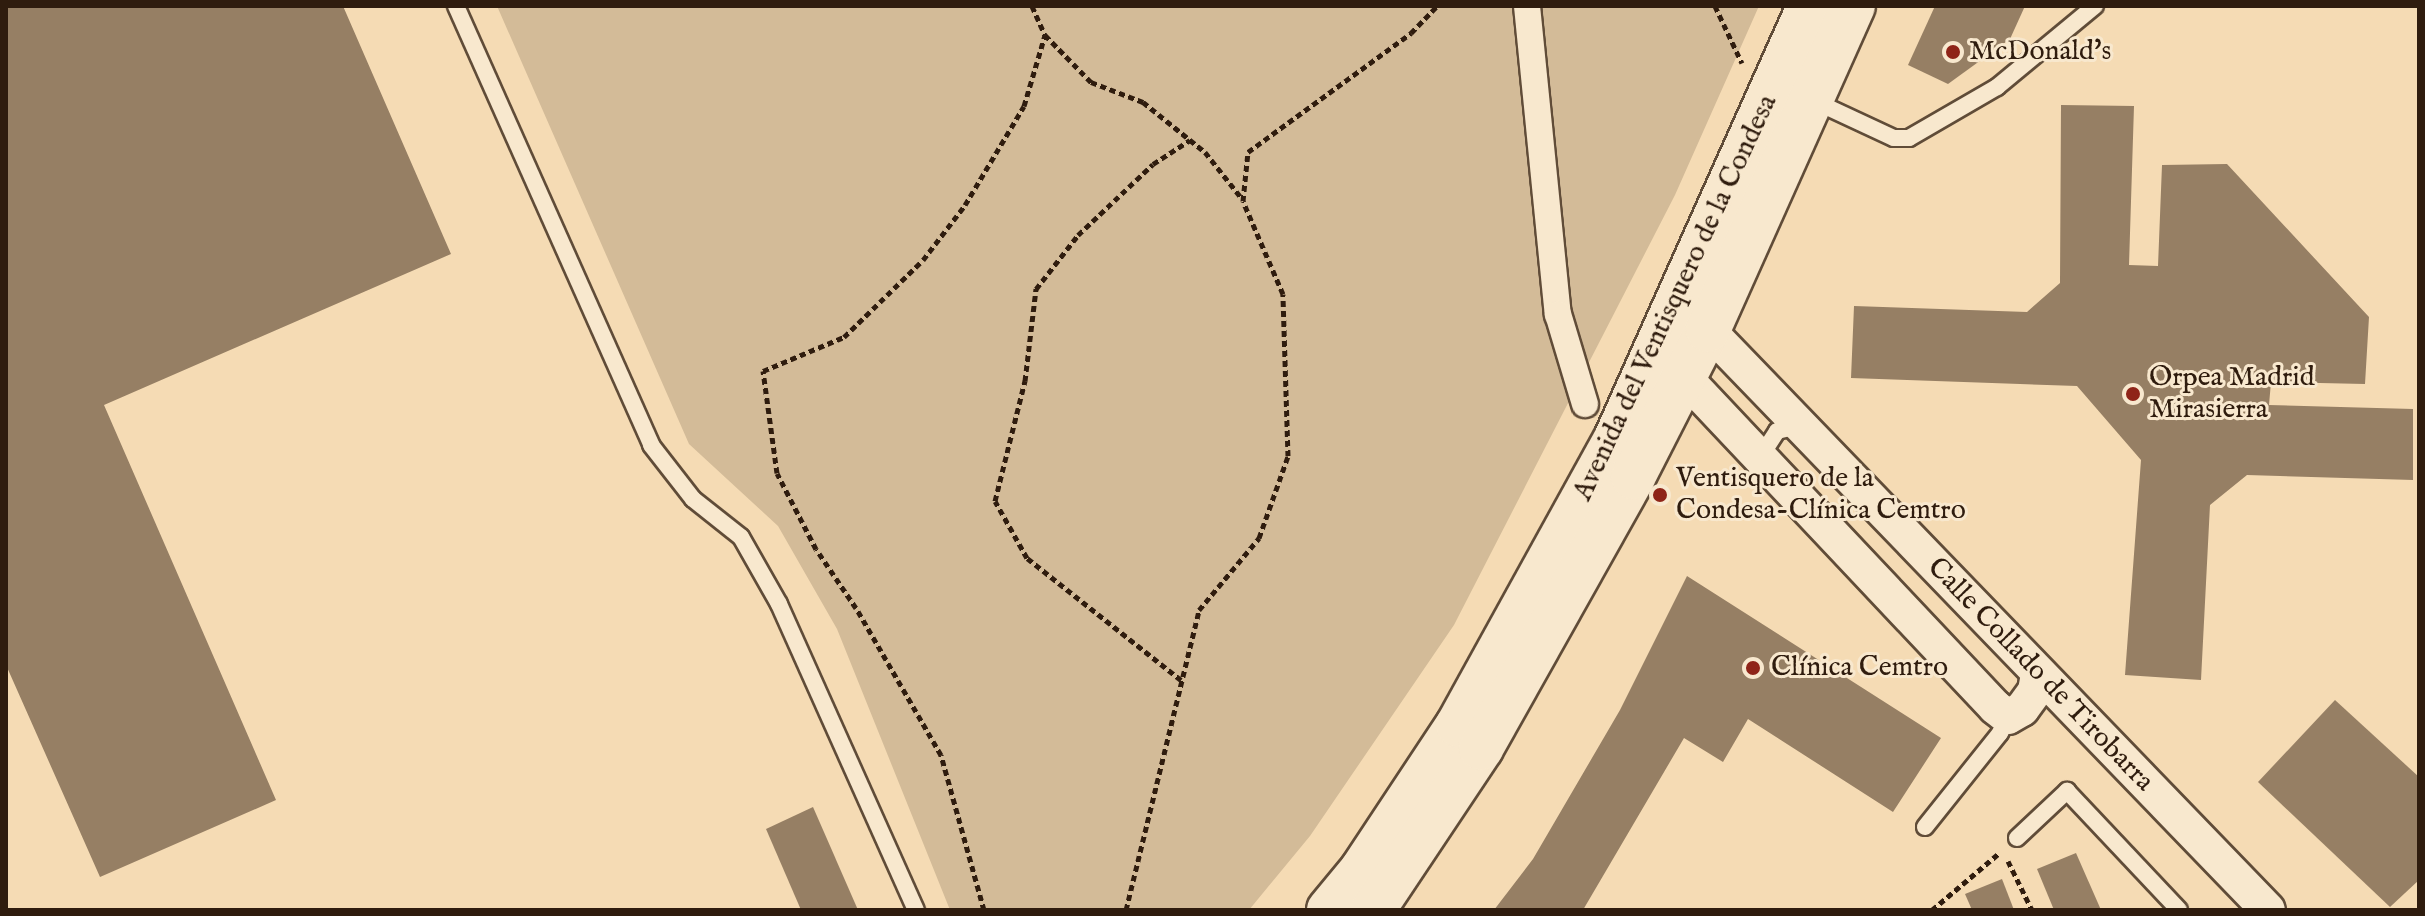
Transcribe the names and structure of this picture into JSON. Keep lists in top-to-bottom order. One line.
{"streets":{"main road":["Avenida del Ventisquero de la Condesa"],"street":["Calle Collado de Tirobarra"]},"crossings":[["Avenida del Ventisquero de la Condesa","Calle Collado de Tirobarra"]],"places":["McDonald's","Orpea Madrid Mirasierra","Ventisquero de la Condesa-Clínica Cemtro","Clínica Cemtro"]}
